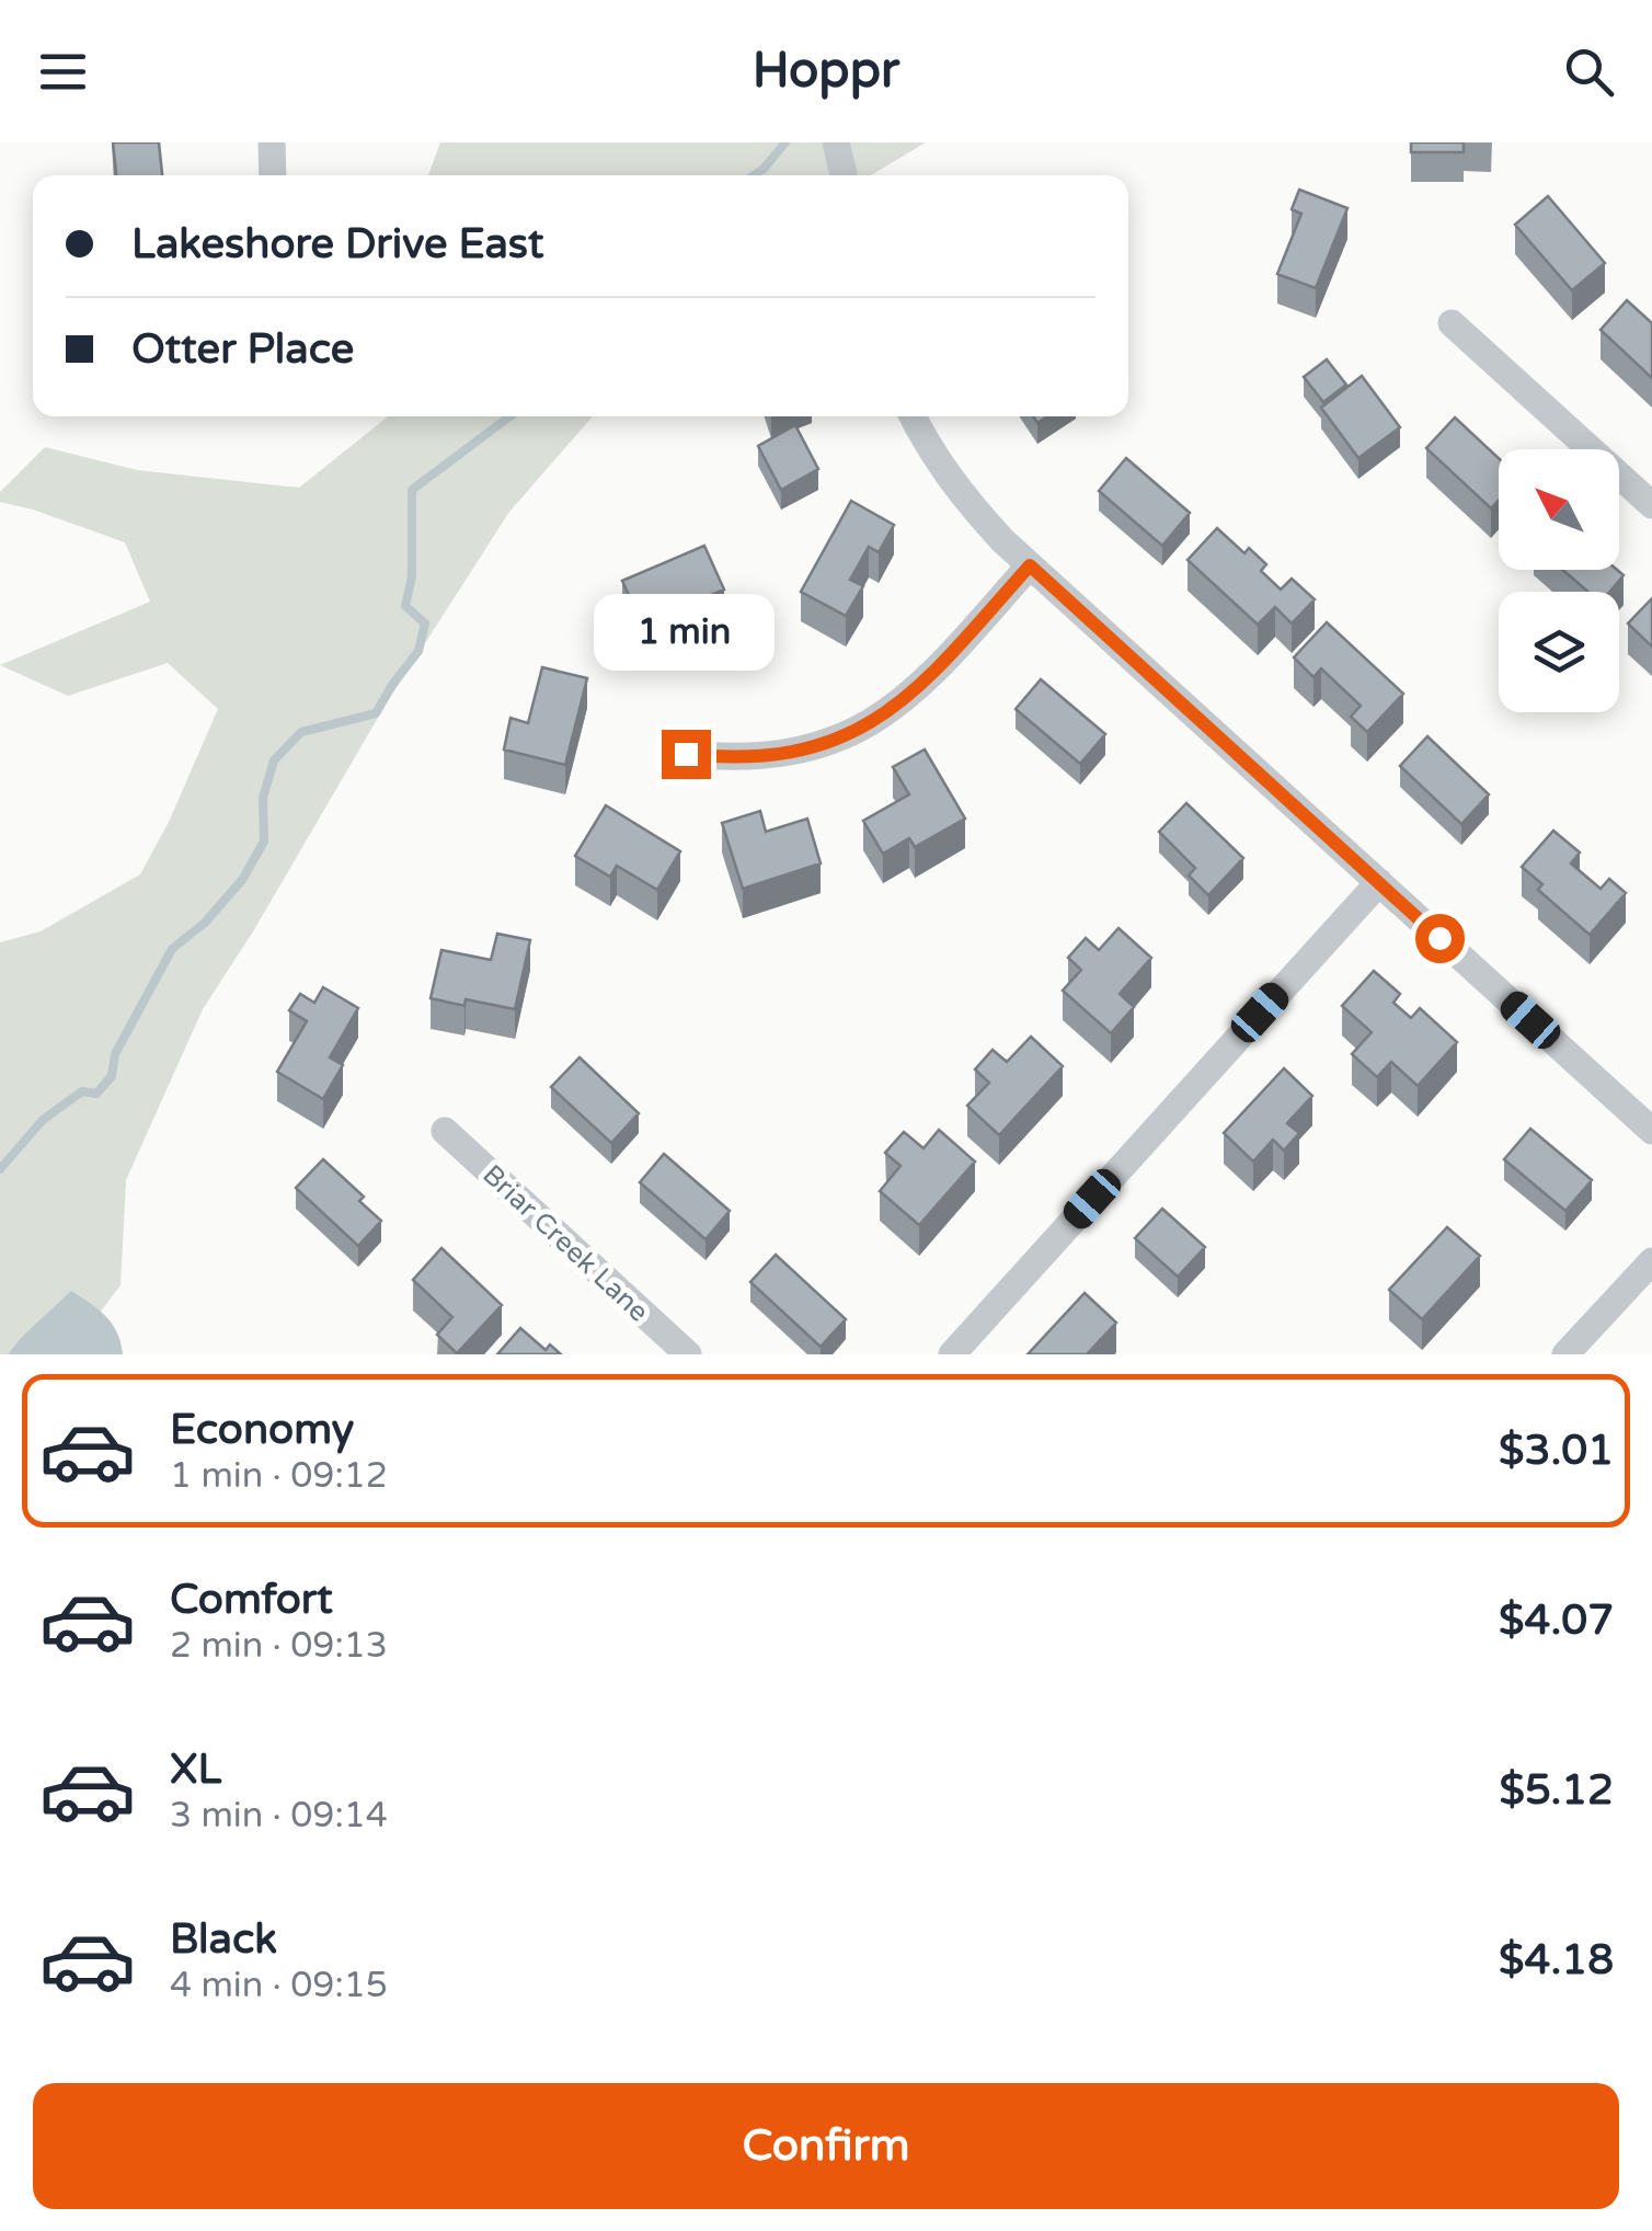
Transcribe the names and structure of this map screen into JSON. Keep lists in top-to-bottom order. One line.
{"streets":{"street":["Briar Creek Lane"]},"north":"top left","page":{"header":"Hoppr","banner":["Lakeshore Drive East","Otter Place"],"bubble":"1 min","list":[{"name":"Economy","note":"1 min · 09:12","value":"$3.01"},{"name":"Comfort","note":"2 min · 09:13","value":"$4.07"},{"name":"XL","note":"3 min · 09:14","value":"$5.12"},{"name":"Black","note":"4 min · 09:15","value":"$4.18"}],"buttons":"Confirm"}}
